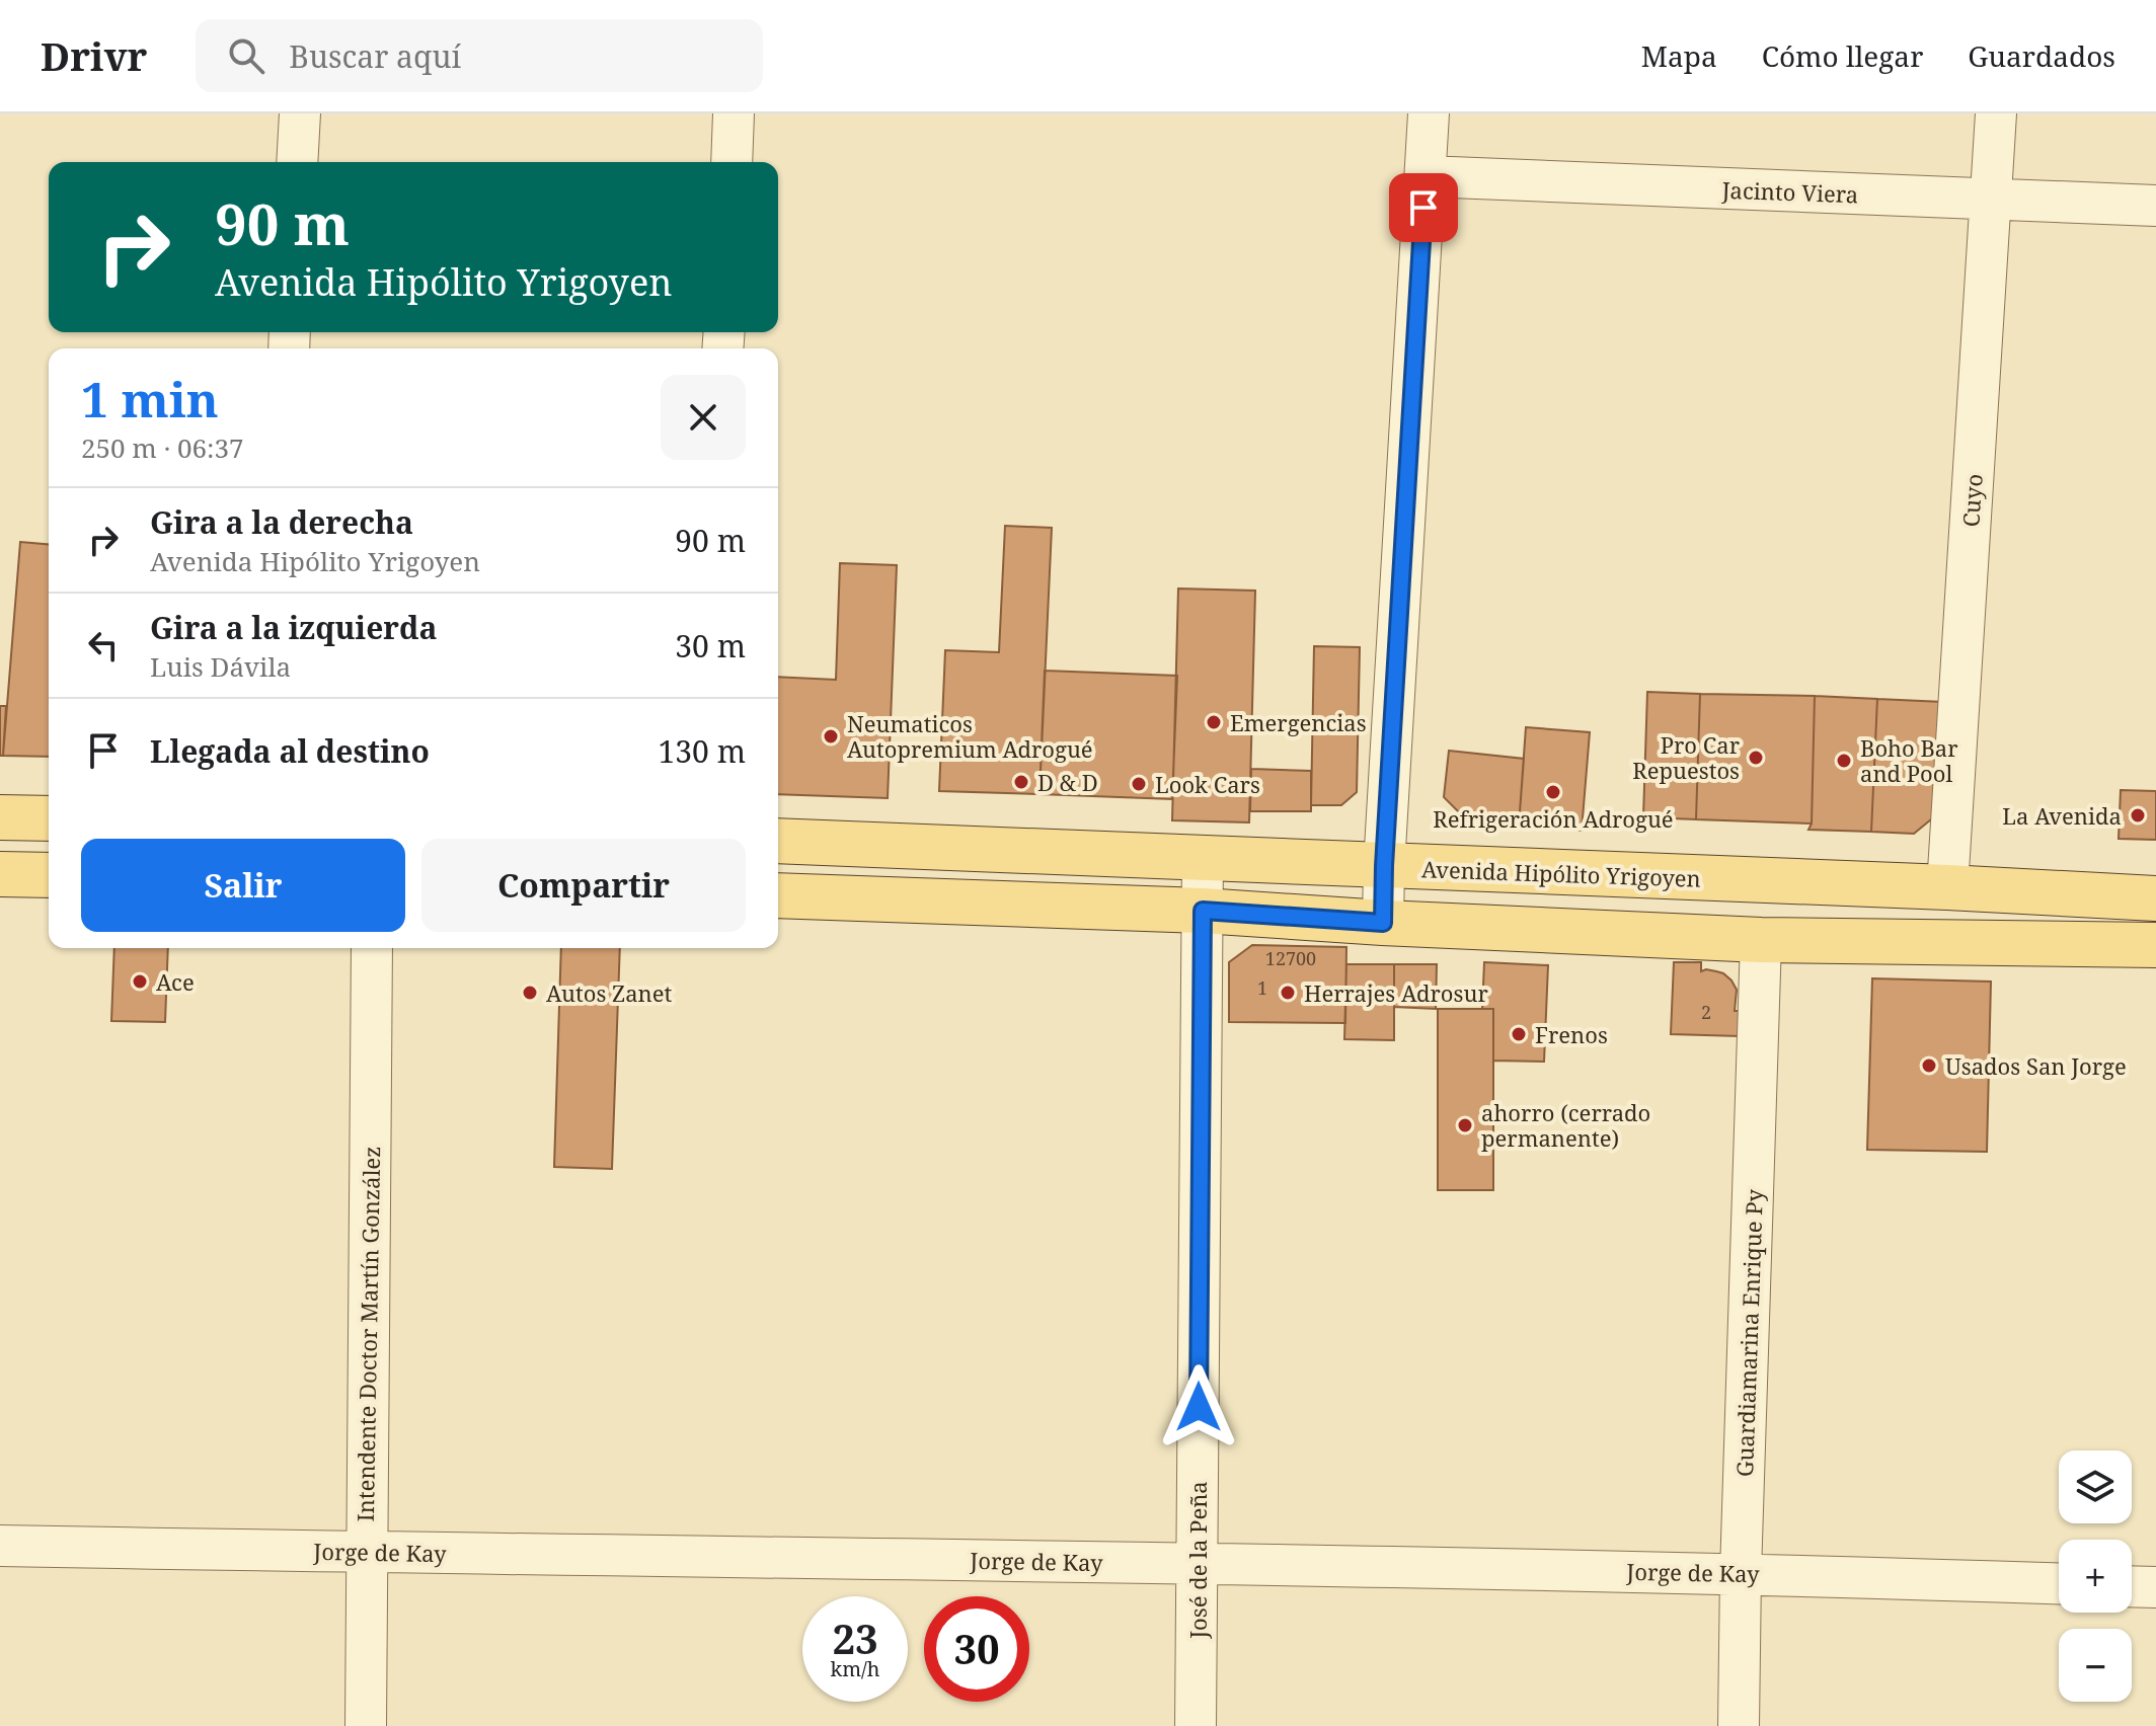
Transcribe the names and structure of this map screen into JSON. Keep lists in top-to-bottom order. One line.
{"streets":{"main road":["Avenida Hipólito Yrigoyen"],"street":["Jacinto Viera","Cuyo","Guardiamarina Enrique Py","Intendente Doctor Martín González","Jorge de Kay","José de la Peña"]},"crossings":[["Jacinto Viera","Cuyo"],["Cuyo","Avenida Hipólito Yrigoyen"],["Avenida Hipólito Yrigoyen","José de la Peña"],["Guardiamarina Enrique Py","Jorge de Kay"],["Intendente Doctor Martín González","Jorge de Kay"],["Jorge de Kay","José de la Peña"]],"places":["Emergencias","Neumaticos Autopremium Adrogué","Pro Car Repuestos","Boho Bar and Pool","D & D","Look Cars","Refrigeración Adrogué","La Avenida","Ace","Autos Zanet","Herrajes Adrosur","Frenos","Usados San Jorge","ahorro (cerrado permanente)"],"house_numbers":["12700","1","2"],"page":{"header":"Drivr","search":"Buscar aquí","nav":["Mapa","Cómo llegar","Guardados"],"turn":["90 m","Avenida Hipólito Yrigoyen"],"heading":["1 min","250 m · 06:37"],"list":[{"name":"Gira a la derecha","note":"Avenida Hipólito Yrigoyen","value":"90 m"},{"name":"Gira a la izquierda","note":"Luis Dávila","value":"30 m"},{"name":"Llegada al destino","value":"130 m"}],"buttons":["Salir","Compartir"],"map_buttons":["+","−"],"speed":"23 km/h","limit":"30"}}
